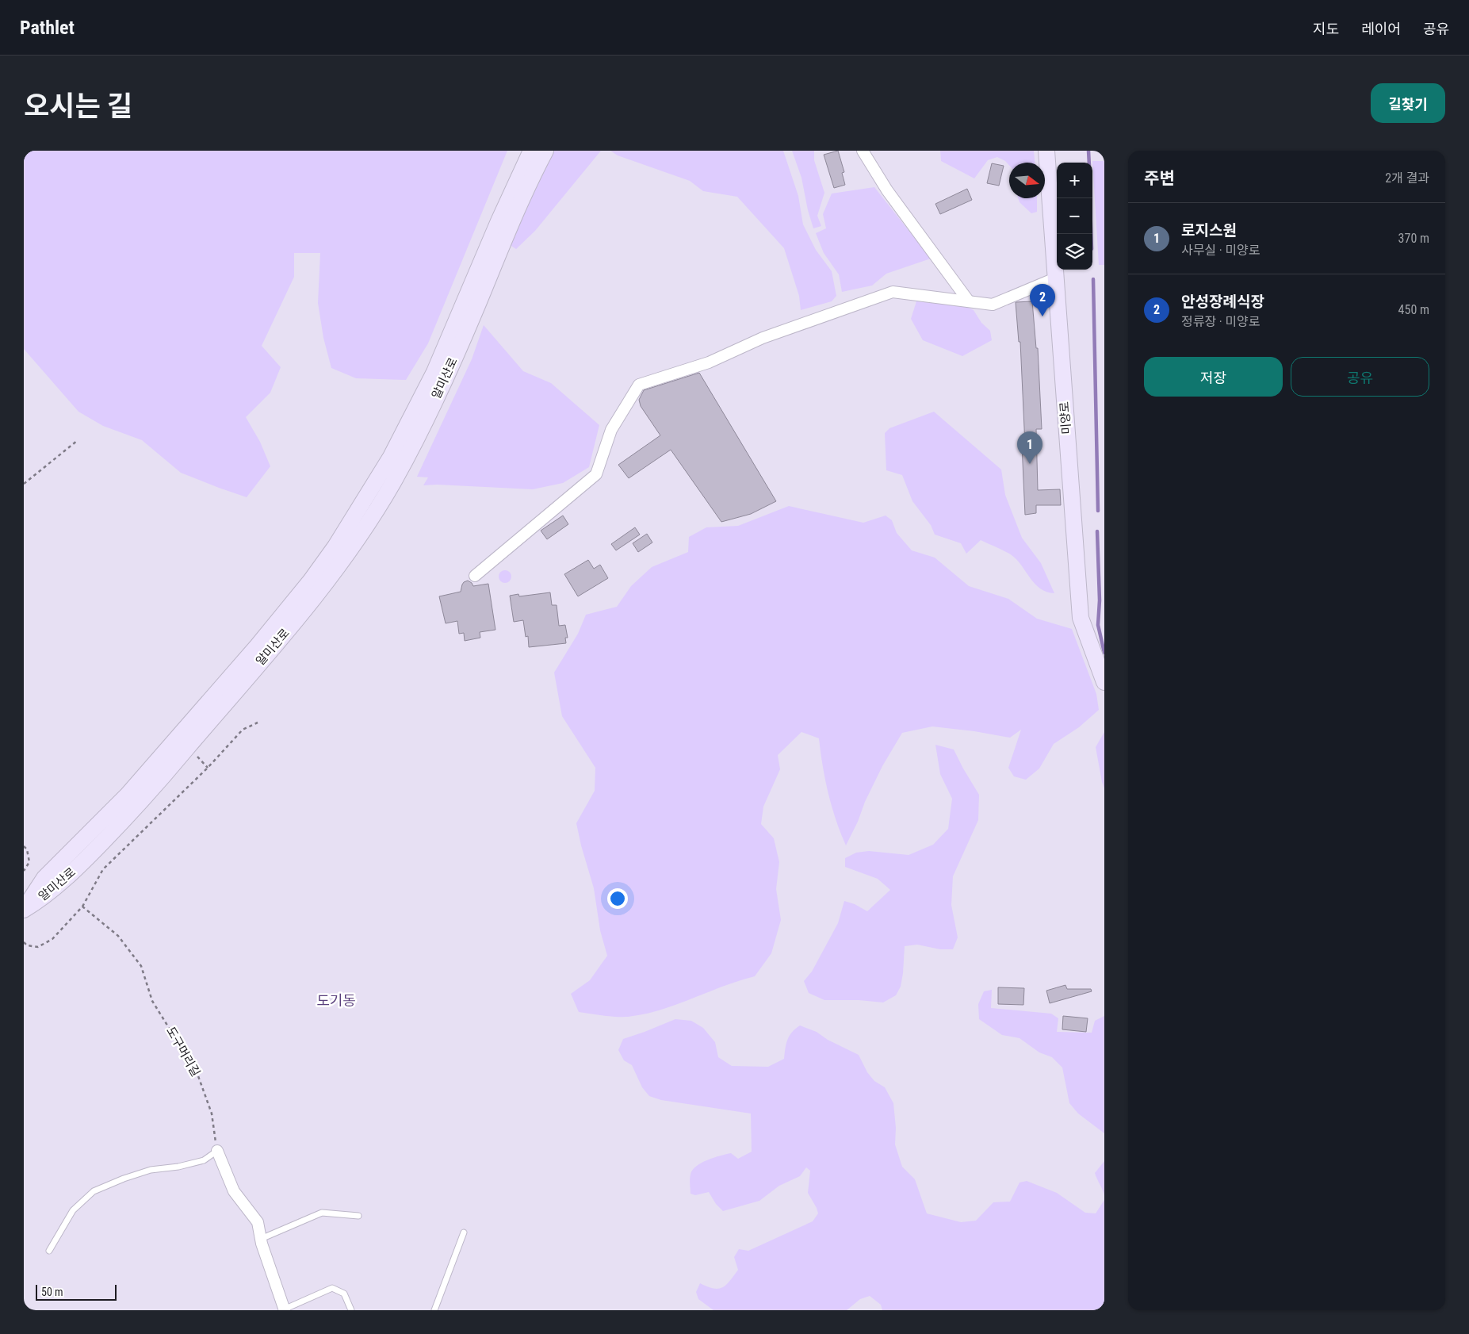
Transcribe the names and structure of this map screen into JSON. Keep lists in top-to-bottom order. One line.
{"streets":{"main road":["알미산로","미양로"],"path":["도구머리길"]},"districts":["도기동"],"scale_bar":"50 m","north":"right","page":{"header":"Pathlet","nav":["지도","레이어","공유"],"title":"오시는 길","buttons":["길찾기",["저장","공유"]],"heading":["주변","2개 결과"],"map_buttons":["+","−"],"list":[{"mark":"1","name":"로지스원","note":"사무실 · 미양로","value":"370 m"},{"mark":"2","name":"안성장례식장","note":"정류장 · 미양로","value":"450 m"}],"pins":["2","1"],"scale":"50 m"}}
